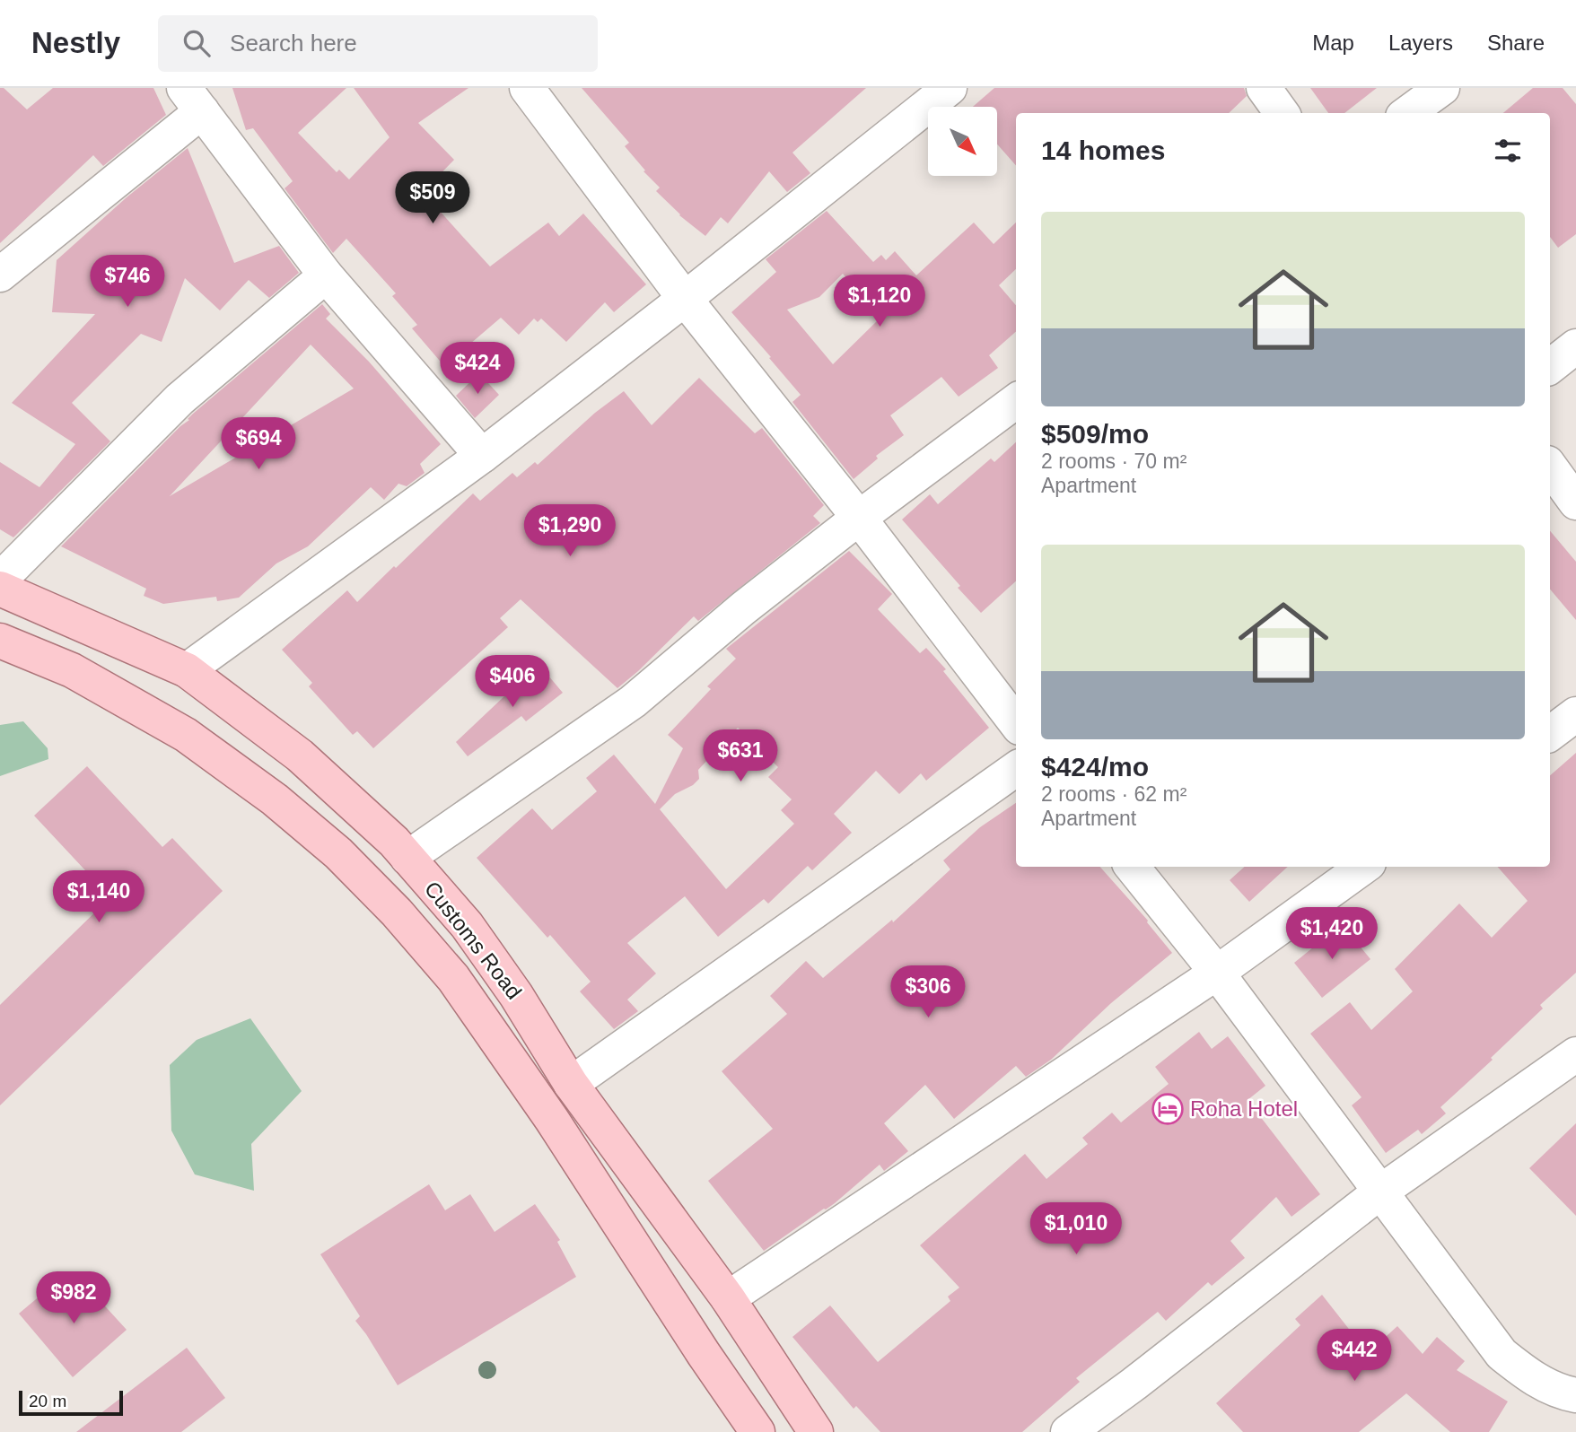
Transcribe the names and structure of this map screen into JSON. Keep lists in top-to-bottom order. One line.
{"streets":{"main road":["Customs Road"]},"places":{"hotel":["Roha Hotel"]},"scale_bar":"20 m","north":"bottom right","page":{"header":"Nestly","search":"Search here","nav":["Map","Layers","Share"],"heading":"14 homes","price":["$509","$746","$1,120","$424","$694","$1,290","$406","$631","$1,140","$1,420","$306","$1,010","$982","$442"],"list":[{"name":"$509/mo","note":"2 rooms · 70 m² · Apartment"},{"name":"$424/mo","note":"2 rooms · 62 m² · Apartment"}],"scale":"20 m"}}
